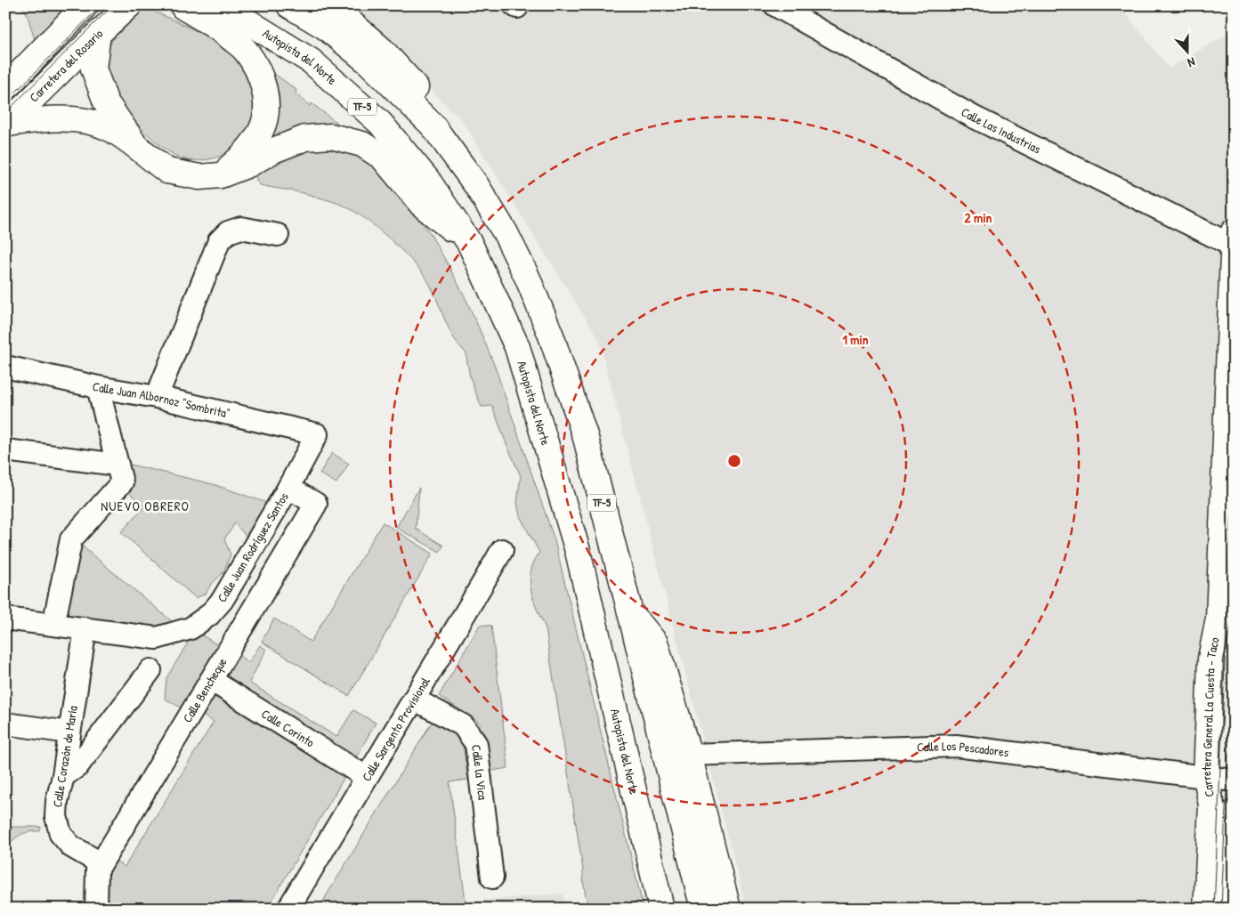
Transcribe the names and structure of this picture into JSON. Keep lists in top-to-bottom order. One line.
{"streets":{"main road":["Autopista del Norte","Carretera del Rosario","TF-5","Carretera General La Cuesta - Taco"],"street":["Calle Las Industrias","Calle Juan Albornoz \"Sombrita\"","Calle Juan Rodríguez Santos","Calle Bencheque","Calle Corinto","Calle Sargento Provisional","Calle Los Pescadores","Calle Corazón de María","Calle la Vica"]},"crossings":[["Calle Las Industrias","Carretera General La Cuesta - Taco"],["Calle Juan Albornoz \"Sombrita\"","Calle Juan Rodríguez Santos"],["Calle Juan Rodríguez Santos","Calle Bencheque"],["Calle Juan Rodríguez Santos","Calle Corazón de María"],["Calle Bencheque","Calle Corinto"],["Calle Bencheque","Calle Corazón de María"],["Carretera General La Cuesta - Taco","Calle Los Pescadores"],["Calle Corinto","Calle Sargento Provisional"],["Calle Sargento Provisional","Calle la Vica"]],"districts":["NUEVO OBRERO"],"north":"bottom","rings":["2 min","1 min"]}
